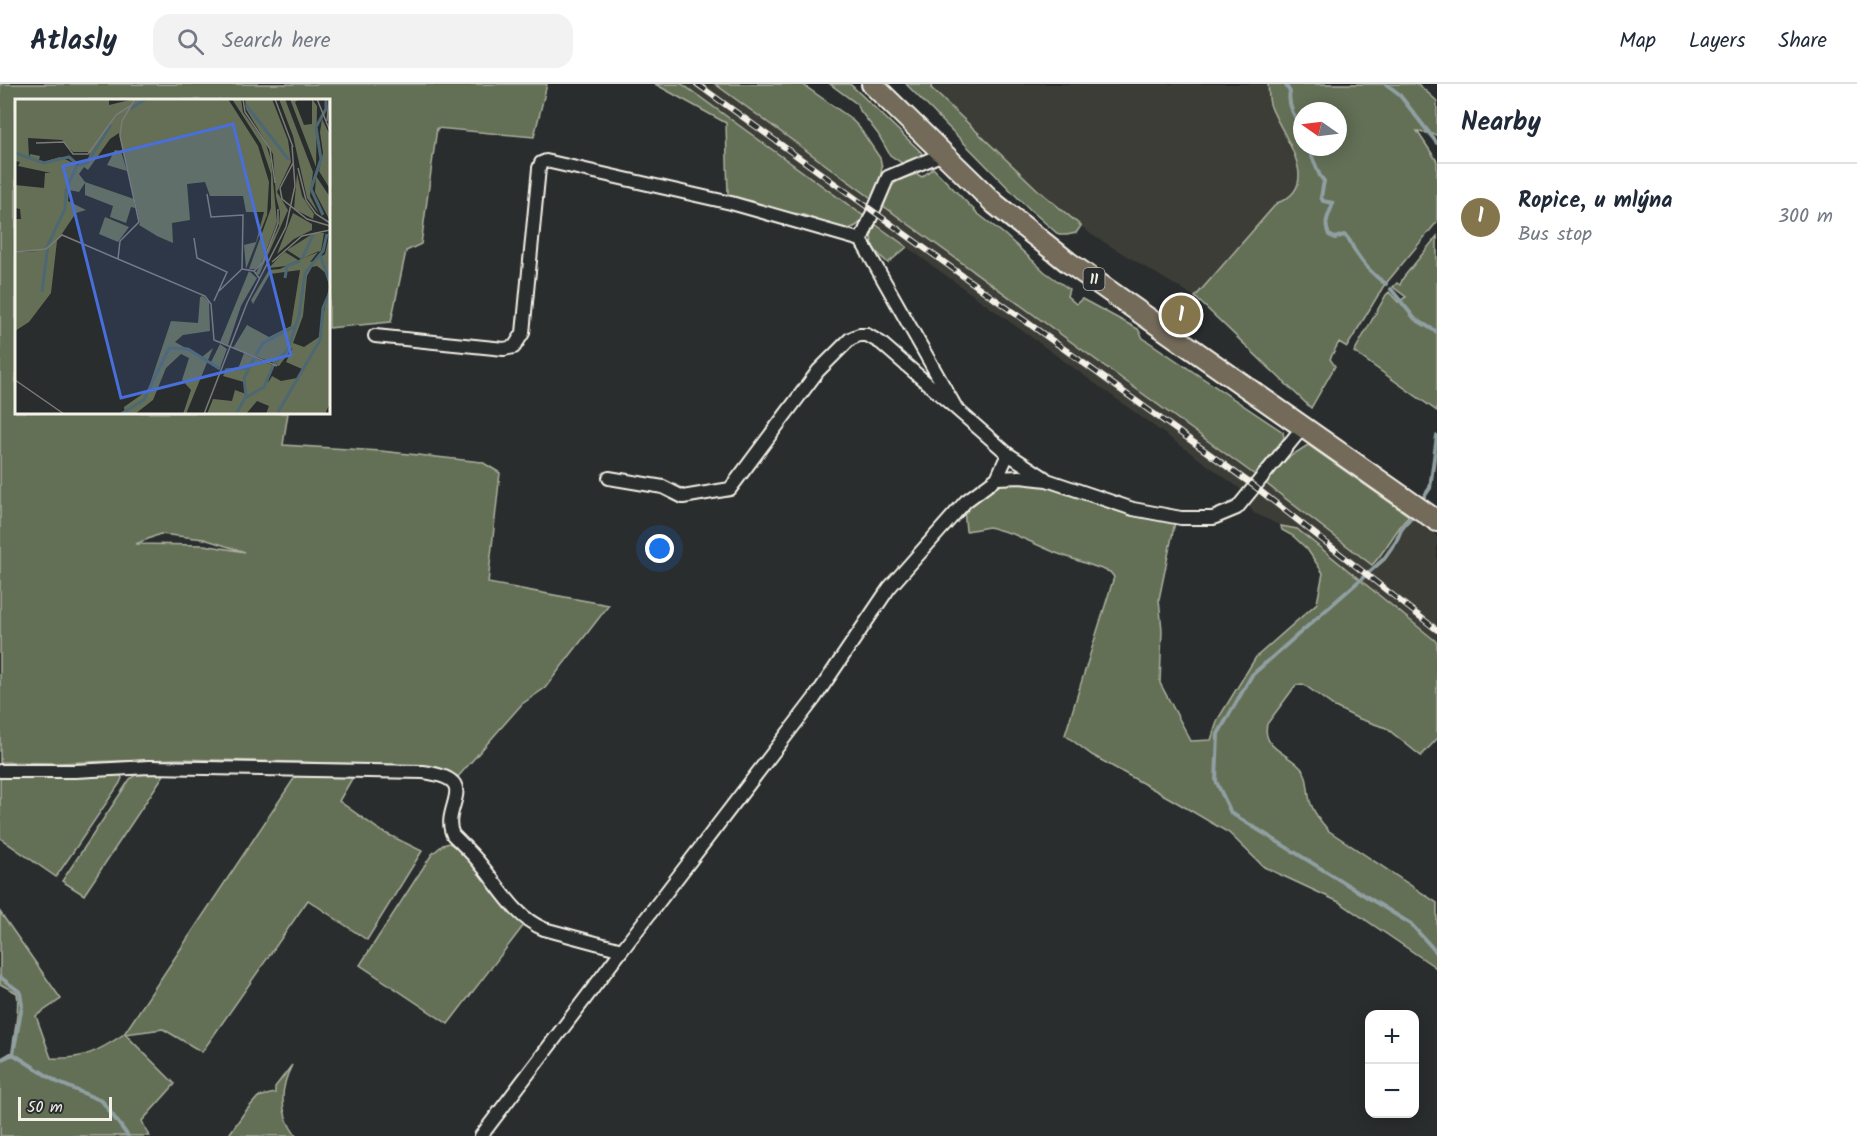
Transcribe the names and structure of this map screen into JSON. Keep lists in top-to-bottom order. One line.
{"streets":{"main road":["11"]},"scale_bar":"50 m","north":"left","page":{"header":"Atlasly","search":"Search here","nav":["Map","Layers","Share"],"heading":"Nearby","list":[{"mark":"1","name":"Ropice, u mlýna","note":"Bus stop","value":"300 m"}],"pins":"1","map_buttons":["+","−"],"scale":"50 m"}}
